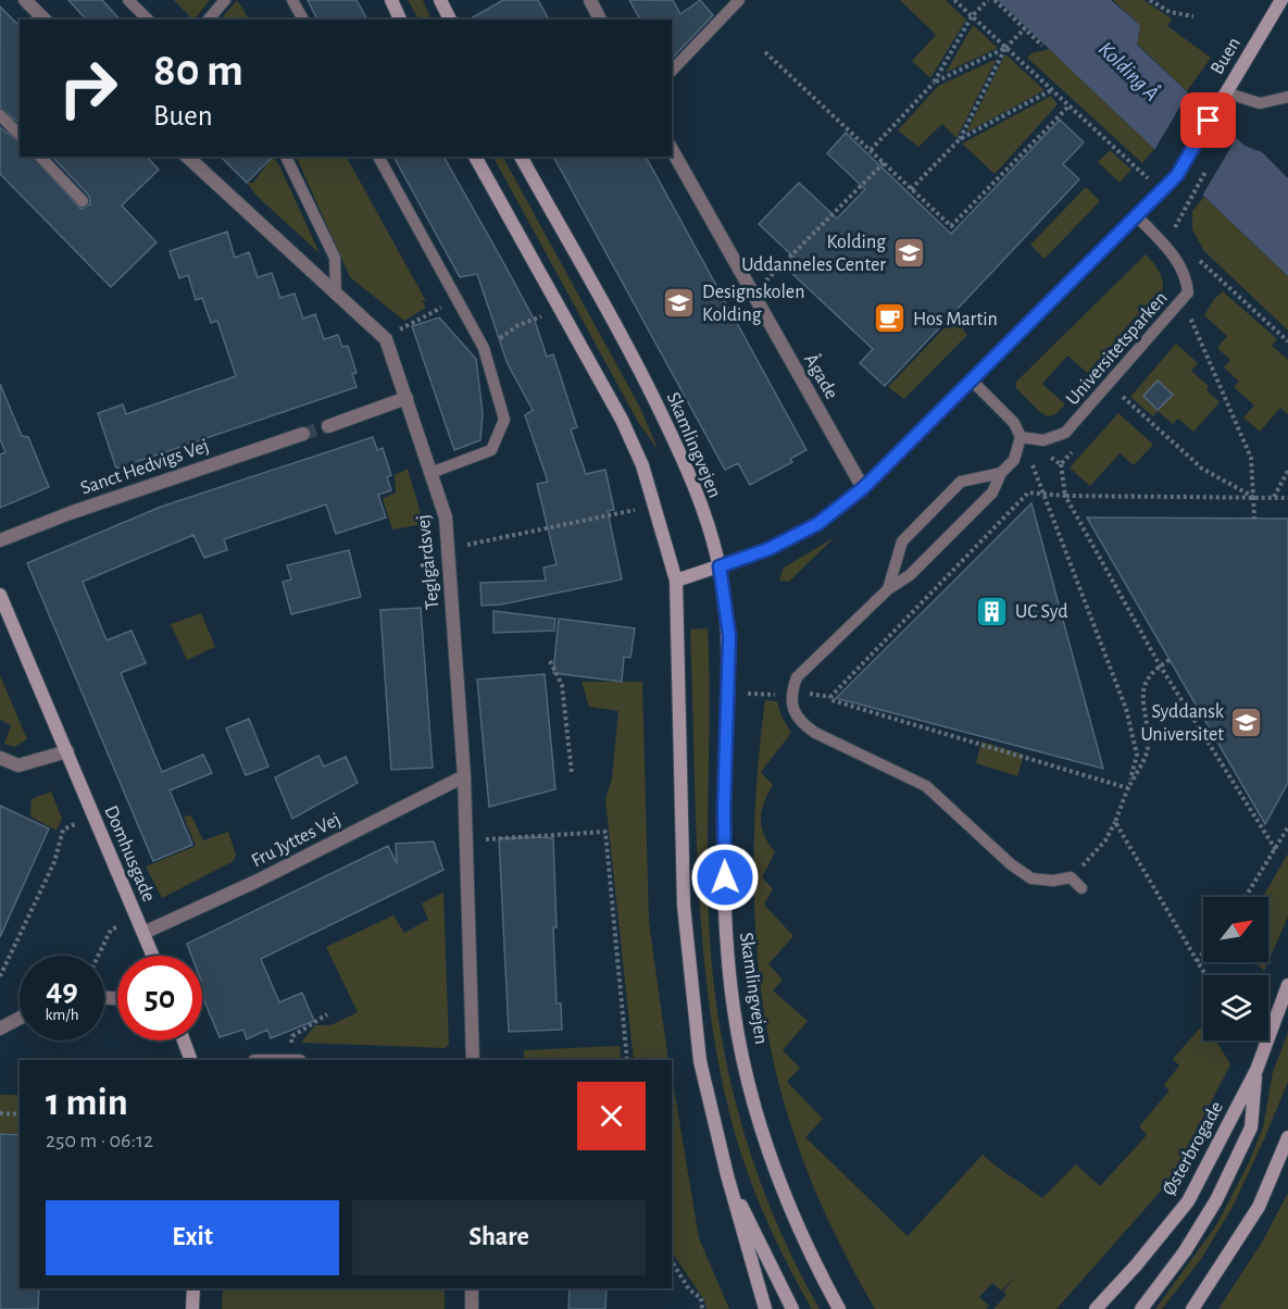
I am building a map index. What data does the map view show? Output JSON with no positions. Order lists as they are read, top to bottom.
{
  "streets": {
    "main road": [
      "Buen",
      "Skamlingvejen",
      "Domhusgade",
      "Østerbrogade"
    ],
    "street": [
      "Ågade",
      "Sanct Hedvigs Vej",
      "Teglgårdsvej",
      "Fru Jyttes Vej"
    ],
    "lane": ["Universitetsparken"]
  },
  "crossings": [
    ["Buen", "Universitetsparken"],
    ["Buen", "Ågade"],
    ["Buen", "Skamlingvejen"],
    ["Teglgårdsvej", "Fru Jyttes Vej"],
    ["Fru Jyttes Vej", "Domhusgade"]
  ],
  "water": ["Kolding Å"],
  "places": {
    "school or university": ["Kolding Uddanneles Center", "Designskolen Kolding", "Syddansk Universitet"],
    "cafe": ["Hos Martin"],
    "building": ["UC Syd"]
  },
  "north": "top right",
  "page": {
    "turn": ["80 m", "Buen"],
    "speed": "49 km/h",
    "limit": "50",
    "heading": ["1 min", "250 m · 06:12"],
    "buttons": ["Exit", "Share"]
  }
}
